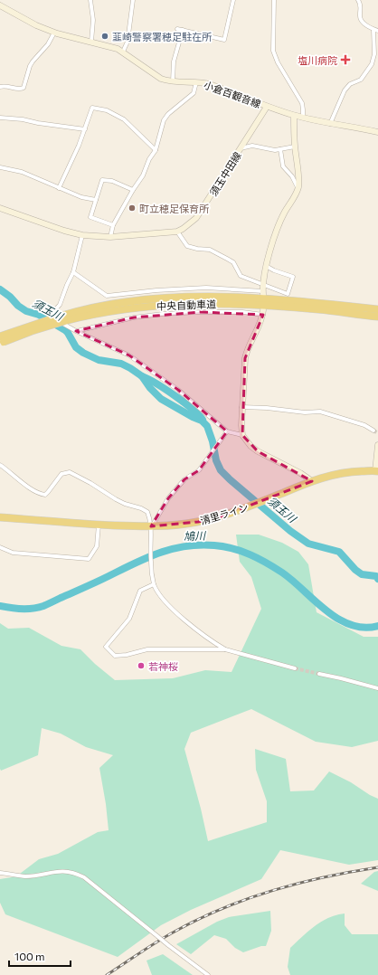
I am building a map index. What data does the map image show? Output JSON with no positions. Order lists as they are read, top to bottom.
{
  "streets": {
    "highway": ["中央自動車道", "清里ライン"],
    "main road": ["小倉百観音線", "須玉中田線"]
  },
  "crossings": [
    ["小倉百観音線", "須玉中田線"]
  ],
  "water": ["須玉川", "鳩川"],
  "places": {
    "other": ["韮崎警察署穂足駐在所", "町立穂足保育所", "若神桜"],
    "health": ["塩川病院"]
  },
  "scale_bar": "100 m"
}
